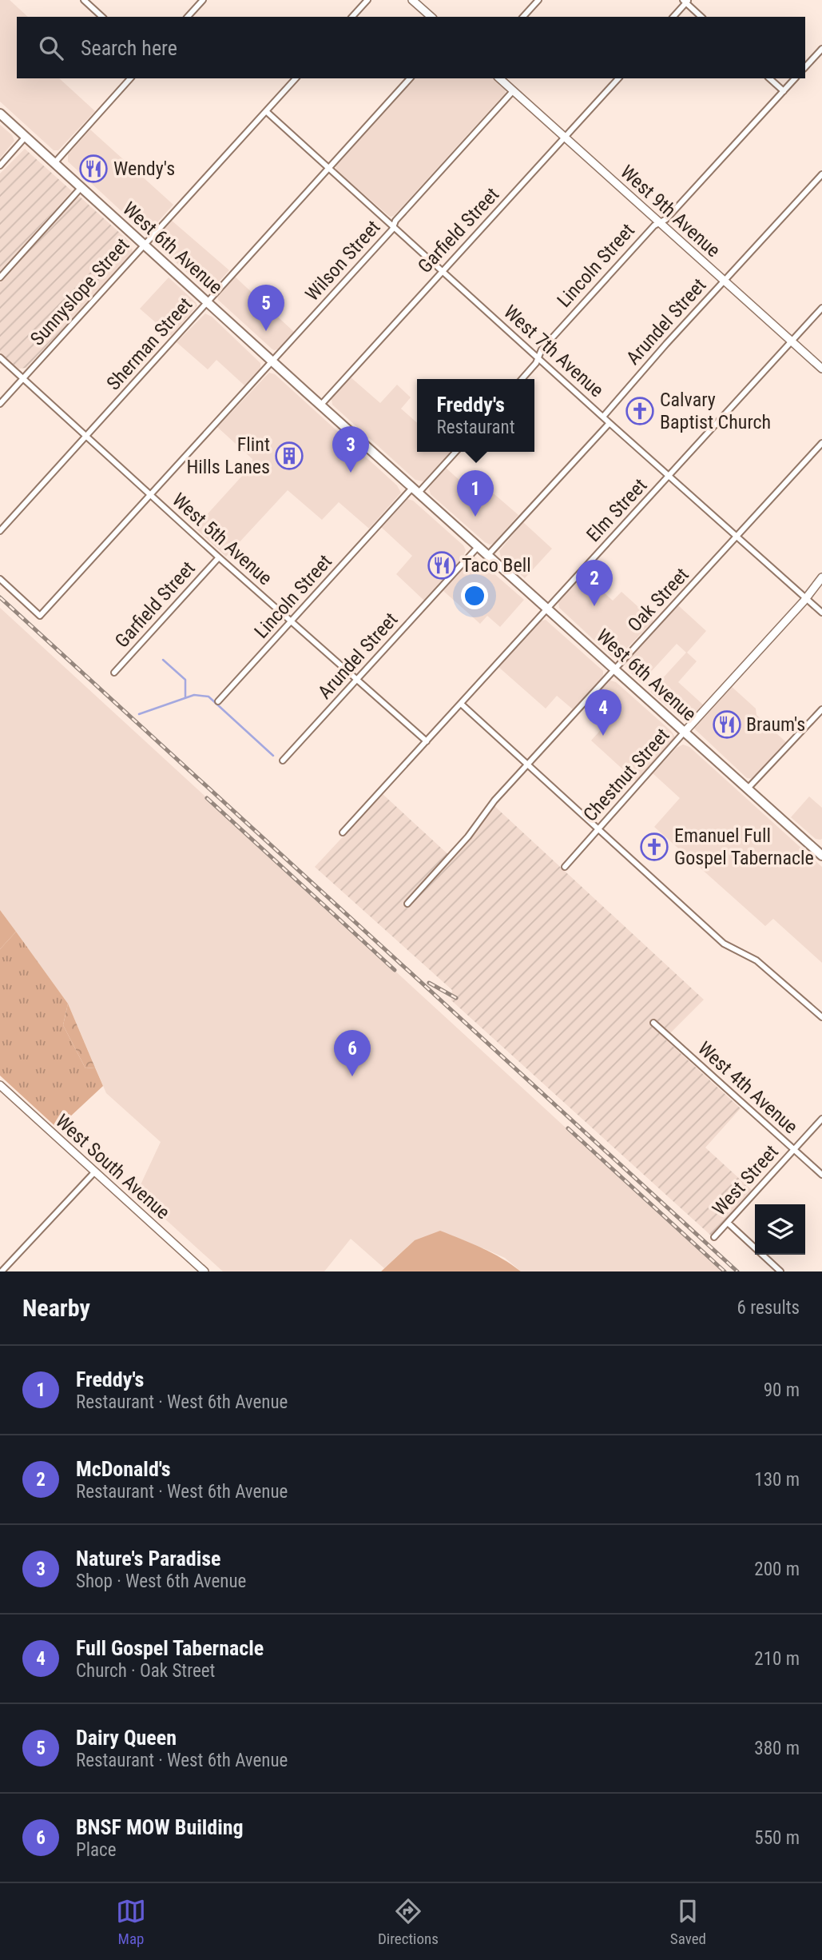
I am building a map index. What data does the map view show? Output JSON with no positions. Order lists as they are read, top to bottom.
{
  "streets": {
    "main road": ["West 6th Avenue"],
    "street": [
      "West 9th Avenue",
      "Garfield Street",
      "Wilson Street",
      "Lincoln Street",
      "Sunnyslope Street",
      "Arundel Street",
      "Sherman Street",
      "West 7th Avenue",
      "Elm Street",
      "West 5th Avenue",
      "Oak Street",
      "Chestnut Street",
      "West 4th Avenue",
      "West South Avenue",
      "West Street"
    ]
  },
  "crossings": [
    ["West 9th Avenue", "Garfield Street"],
    ["West 9th Avenue", "Wilson Street"],
    ["West 9th Avenue", "Lincoln Street"],
    ["West 9th Avenue", "Arundel Street"],
    ["West 9th Avenue", "Elm Street"],
    ["Garfield Street", "West 6th Avenue"],
    ["Garfield Street", "West 7th Avenue"],
    ["Garfield Street", "West 5th Avenue"],
    ["West 6th Avenue", "Wilson Street"],
    ["West 6th Avenue", "Lincoln Street"],
    ["West 6th Avenue", "Sunnyslope Street"],
    ["West 6th Avenue", "Arundel Street"],
    ["West 6th Avenue", "Sherman Street"],
    ["West 6th Avenue", "Elm Street"],
    ["West 6th Avenue", "Oak Street"],
    ["West 6th Avenue", "Chestnut Street"],
    ["Wilson Street", "West 7th Avenue"],
    ["Wilson Street", "West 5th Avenue"],
    ["Lincoln Street", "West 7th Avenue"],
    ["Lincoln Street", "West 5th Avenue"],
    ["Sunnyslope Street", "West 7th Avenue"],
    ["Sunnyslope Street", "West 5th Avenue"],
    ["Arundel Street", "West 7th Avenue"],
    ["Arundel Street", "West 5th Avenue"],
    ["Sherman Street", "West 7th Avenue"],
    ["Sherman Street", "West 5th Avenue"],
    ["West 7th Avenue", "Elm Street"],
    ["West 7th Avenue", "Oak Street"],
    ["West 7th Avenue", "Chestnut Street"],
    ["Elm Street", "West 5th Avenue"],
    ["West 4th Avenue", "West Street"]
  ],
  "places": {
    "restaurant": ["Wendy's", "Taco Bell", "Braum's"],
    "church": ["Calvary Baptist Church", "Emanuel Full Gospel Tabernacle"],
    "building": ["Flint Hills Lanes"]
  },
  "page": {
    "search": "Search here",
    "pins": [
      "5",
      "3",
      "1",
      "2",
      "4",
      "6"
    ],
    "popup": ["Freddy's", "Restaurant"],
    "heading": ["Nearby", "6 results"],
    "list": [
      {
        "mark": "1",
        "name": "Freddy's",
        "note": "Restaurant · West 6th Avenue",
        "value": "90 m"
      },
      {
        "mark": "2",
        "name": "McDonald's",
        "note": "Restaurant · West 6th Avenue",
        "value": "130 m"
      },
      {
        "mark": "3",
        "name": "Nature's Paradise",
        "note": "Shop · West 6th Avenue",
        "value": "200 m"
      },
      {
        "mark": "4",
        "name": "Full Gospel Tabernacle",
        "note": "Church · Oak Street",
        "value": "210 m"
      },
      {
        "mark": "5",
        "name": "Dairy Queen",
        "note": "Restaurant · West 6th Avenue",
        "value": "380 m"
      },
      {
        "mark": "6",
        "name": "BNSF MOW Building",
        "note": "Place",
        "value": "550 m"
      }
    ],
    "nav": ["Map", "Directions", "Saved"]
  }
}
